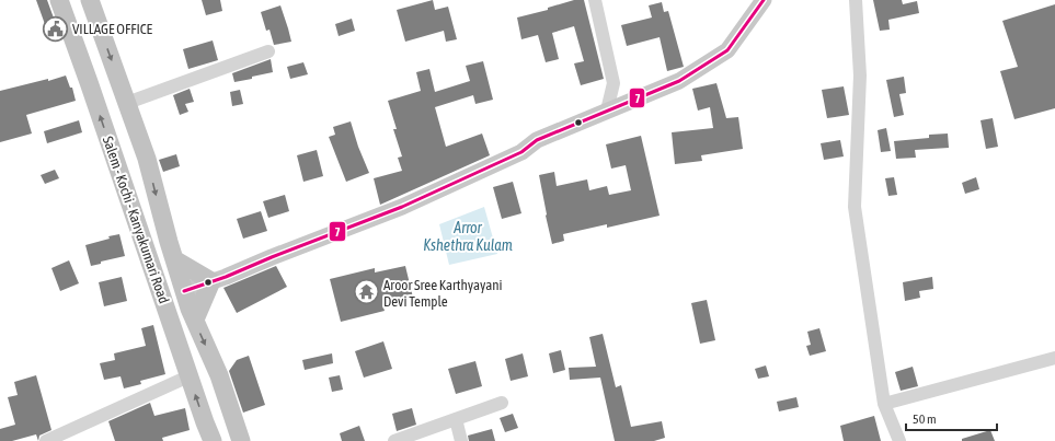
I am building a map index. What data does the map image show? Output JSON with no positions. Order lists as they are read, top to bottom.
{
  "streets": {
    "highway": ["Salem - Kochi - Kanyakumari Road"]
  },
  "water": ["Arror Kshethra Kulam"],
  "places": {
    "public building": ["VILLAGE OFFICE"],
    "temple": ["Aroor Sree Karthyayani Devi Temple"]
  },
  "lines": ["transit line 7"],
  "scale_bar": "50 m"
}
